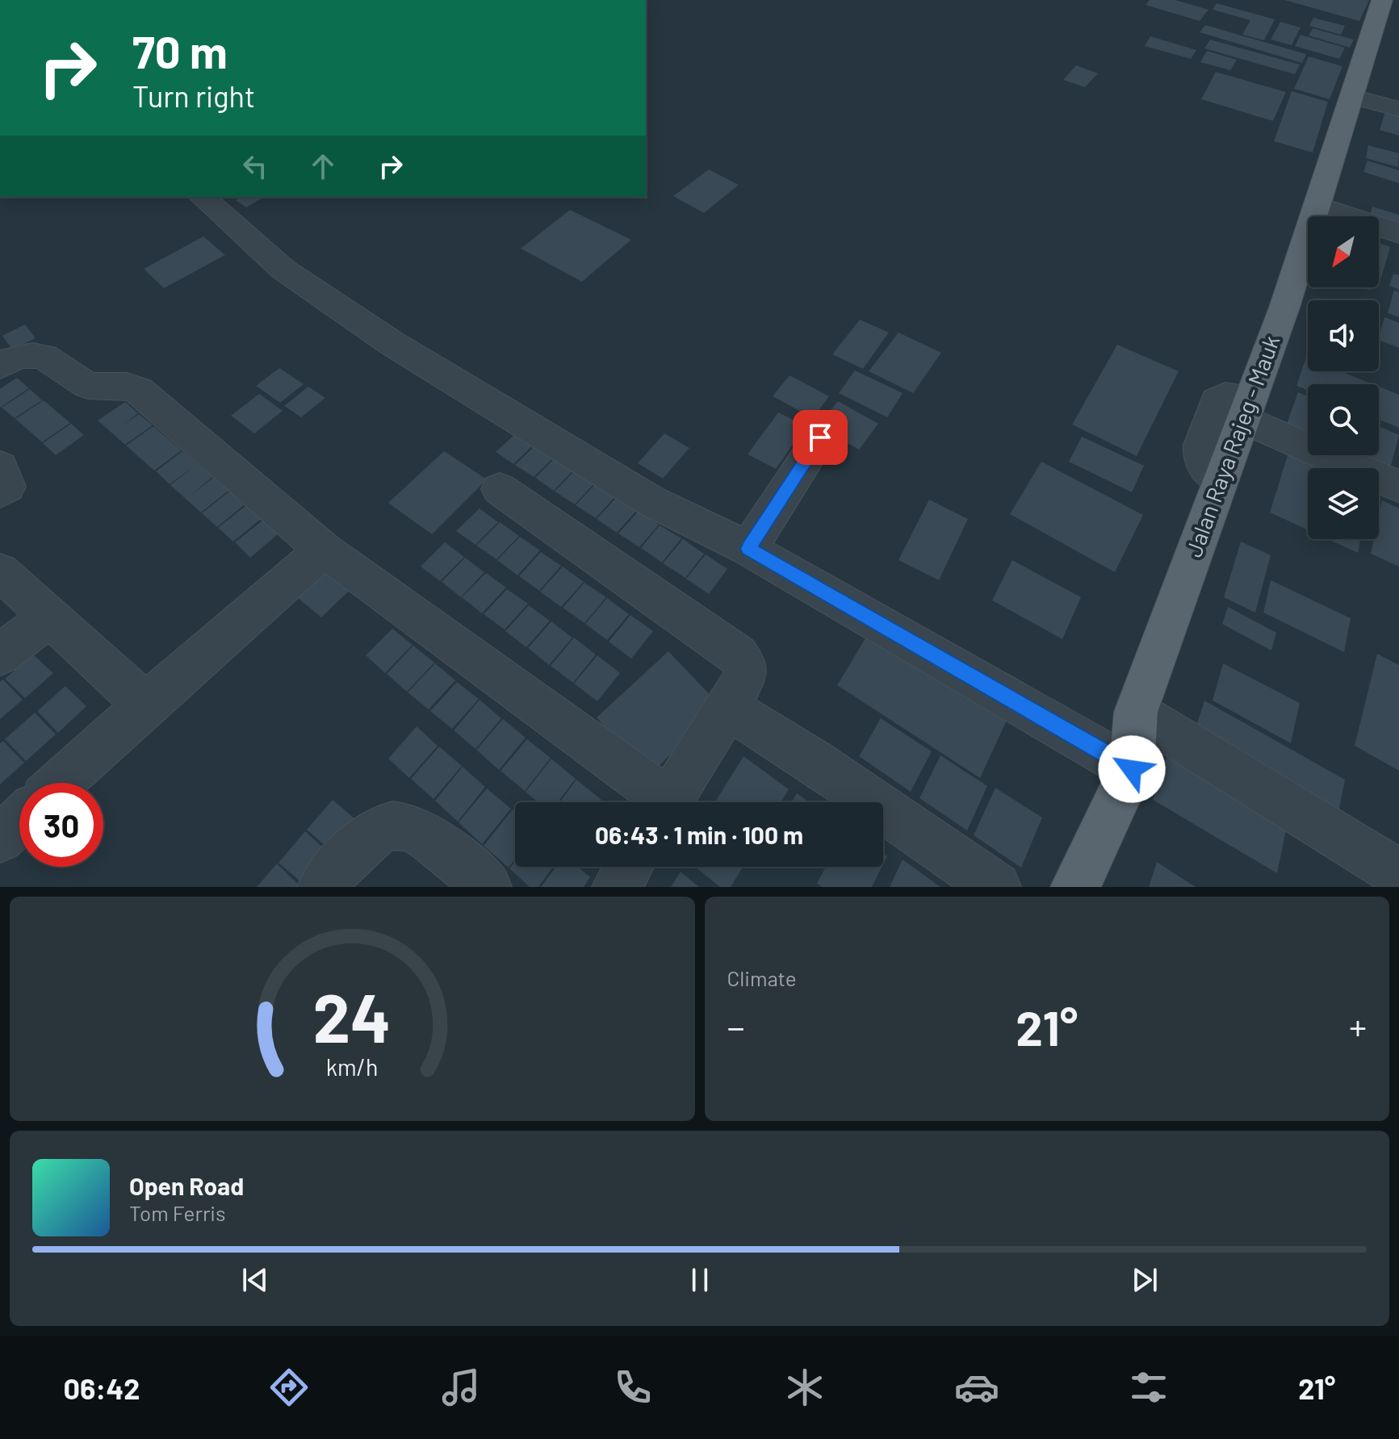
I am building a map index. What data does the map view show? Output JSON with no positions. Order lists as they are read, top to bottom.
{
  "streets": {
    "main road": ["Jalan Raya Rajeg - Mauk"]
  },
  "north": "bottom left",
  "page": {
    "turn": ["70 m", "Turn right"],
    "limit": "30",
    "trip": "06:43 · 1 min · 100 m",
    "tile": "Climate",
    "heat": ["−", "21°", "+"],
    "song": ["Open Road", "Tom Ferris"],
    "tabs": ["06:42", "21°"],
    "gauge": ["24", "km/h"]
  }
}
